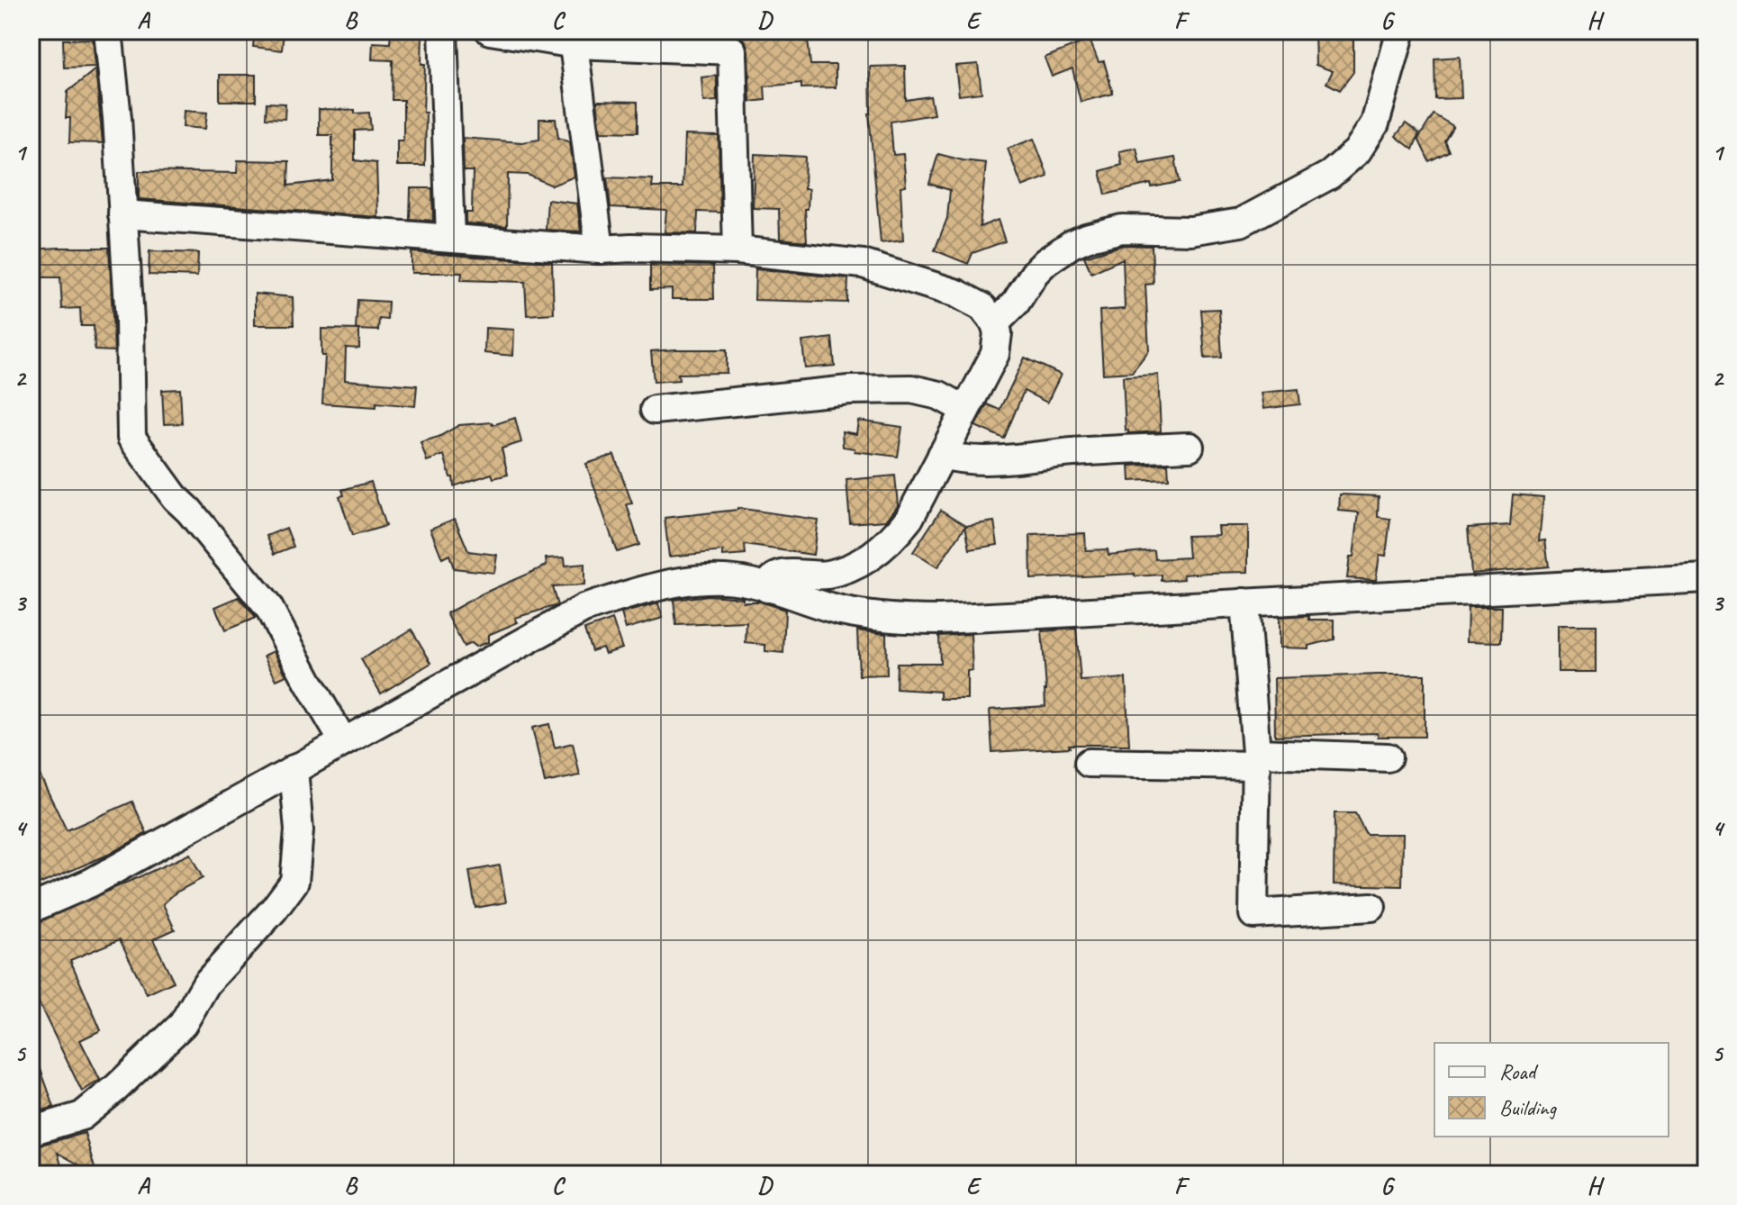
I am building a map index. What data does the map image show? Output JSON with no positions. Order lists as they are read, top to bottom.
{
  "legend": ["Road", "Building"],
  "grid": {
    "columns": [
      "A",
      "B",
      "C",
      "D",
      "E",
      "F",
      "G",
      "H"
    ],
    "rows": [
      "1",
      "2",
      "3",
      "4",
      "5"
    ]
  }
}
